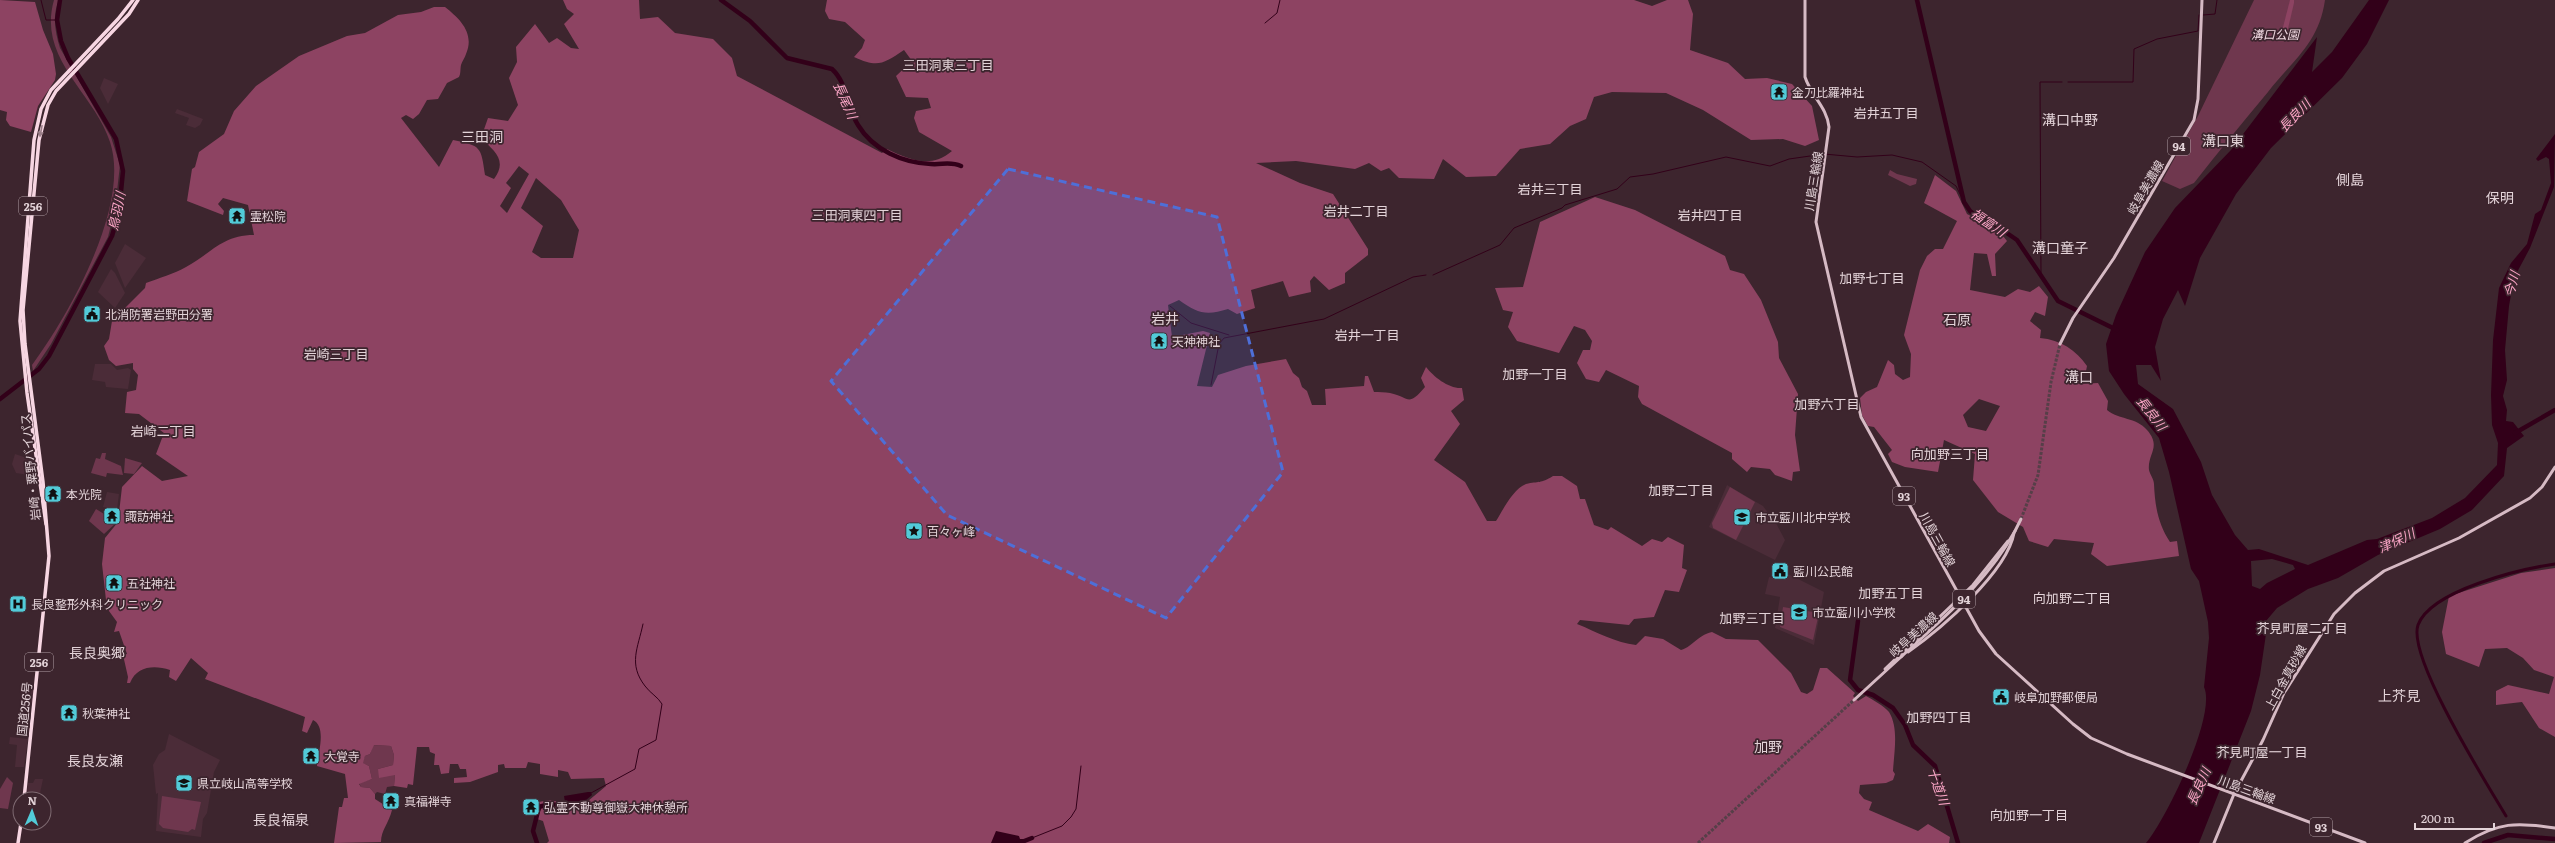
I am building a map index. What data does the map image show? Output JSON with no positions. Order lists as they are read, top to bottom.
{
  "streets": {
    "highway": ["256", "岩崎・粟野バイパス", "国道256号"],
    "main road": [
      "94",
      "川島三輪線",
      "岐阜美濃線",
      "93",
      "上白金真砂線"
    ]
  },
  "crossings": [
    ["94", "川島三輪線"],
    ["94", "岐阜美濃線"],
    ["川島三輪線", "上白金真砂線"],
    ["岩崎・粟野バイパス", "国道256号"]
  ],
  "districts": [
    "三田洞東三丁目",
    "岩井五丁目",
    "溝口中野",
    "三田洞",
    "溝口東",
    "側島",
    "岩井三丁目",
    "保明",
    "岩井二丁目",
    "三田洞東四丁目",
    "岩井四丁目",
    "溝口童子",
    "加野七丁目",
    "岩井",
    "石原",
    "岩井一丁目",
    "岩崎三丁目",
    "加野一丁目",
    "溝口",
    "加野六丁目",
    "岩崎二丁目",
    "向加野三丁目",
    "加野二丁目",
    "加野五丁目",
    "向加野二丁目",
    "加野三丁目",
    "芥見町屋二丁目",
    "長良奥郷",
    "上芥見",
    "加野四丁目",
    "加野",
    "芥見町屋一丁目",
    "長良友瀬",
    "向加野一丁目",
    "長良福泉"
  ],
  "water": [
    "長尾川",
    "長良川",
    "鳥羽川",
    "福富川",
    "今川",
    "津保川",
    "十道川"
  ],
  "parks": ["溝口公園"],
  "places": {
    "temple": [
      "金刀比羅神社",
      "霊松院",
      "天神神社",
      "本光院",
      "諏訪神社",
      "五社神社",
      "秋葉神社",
      "大覚寺",
      "真福禅寺",
      "弘霊不動尊御嶽大神休憩所"
    ],
    "public building": ["北消防署岩野田分署", "藍川公民館", "岐阜加野郵便局"],
    "school or university": ["市立藍川北中学校", "市立藍川小学校", "県立岐山高等学校"],
    "place": ["百々ヶ峰"],
    "hospital": ["長良整形外科クリニック"]
  },
  "scale_bar": "200 m",
  "north": "top"
}
